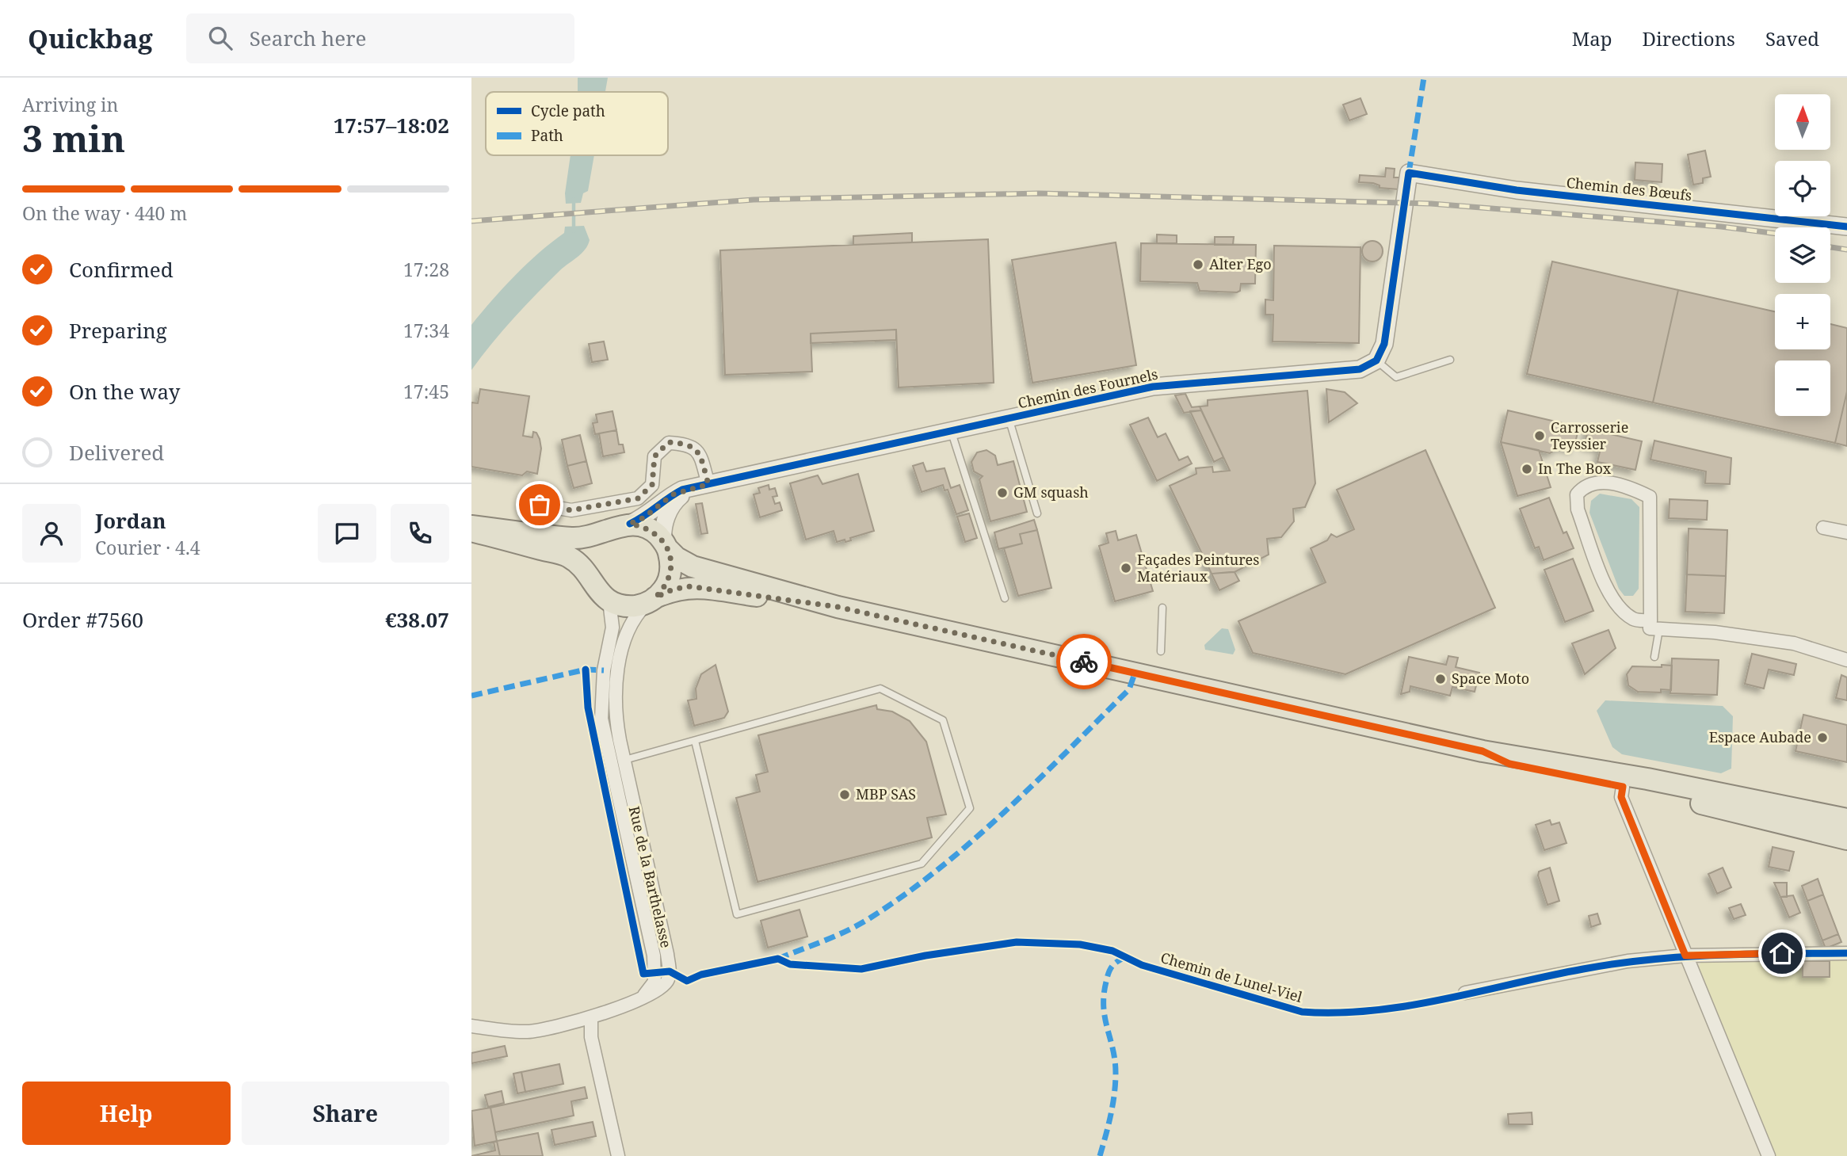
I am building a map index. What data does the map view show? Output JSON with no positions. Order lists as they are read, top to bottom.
{
  "streets": {
    "street": ["Chemin des Bœufs", "Chemin des Fournels", "Rue de la Barthelasse"],
    "cycle path": ["Chemin de Lunel-Viel"]
  },
  "crossings": [
    ["Chemin des Bœufs", "Chemin des Fournels"],
    ["Chemin des Fournels", "Rue de la Barthelasse"]
  ],
  "places": [
    "Alter Ego",
    "Carrosserie Teyssier",
    "In The Box",
    "GM squash",
    "Façades Peintures Matériaux",
    "Space Moto",
    "Espace Aubade",
    "MBP SAS"
  ],
  "legend": ["Cycle path", "Path"],
  "north": "top",
  "page": {
    "header": "Quickbag",
    "search": "Search here",
    "nav": ["Map", "Directions", "Saved"],
    "heading": ["3 min", "Arriving in", "17:57–18:02"],
    "panel": [
      "Jordan",
      "Courier · 4.4",
      "Order #7560",
      "€38.07"
    ],
    "map_buttons": ["+", "−"],
    "bar": "On the way · 440 m",
    "list": [
      ["Confirmed", "17:28"],
      ["Preparing", "17:34"],
      ["On the way", "17:45"],
      "Delivered"
    ],
    "buttons": ["Help", "Share"]
  }
}
